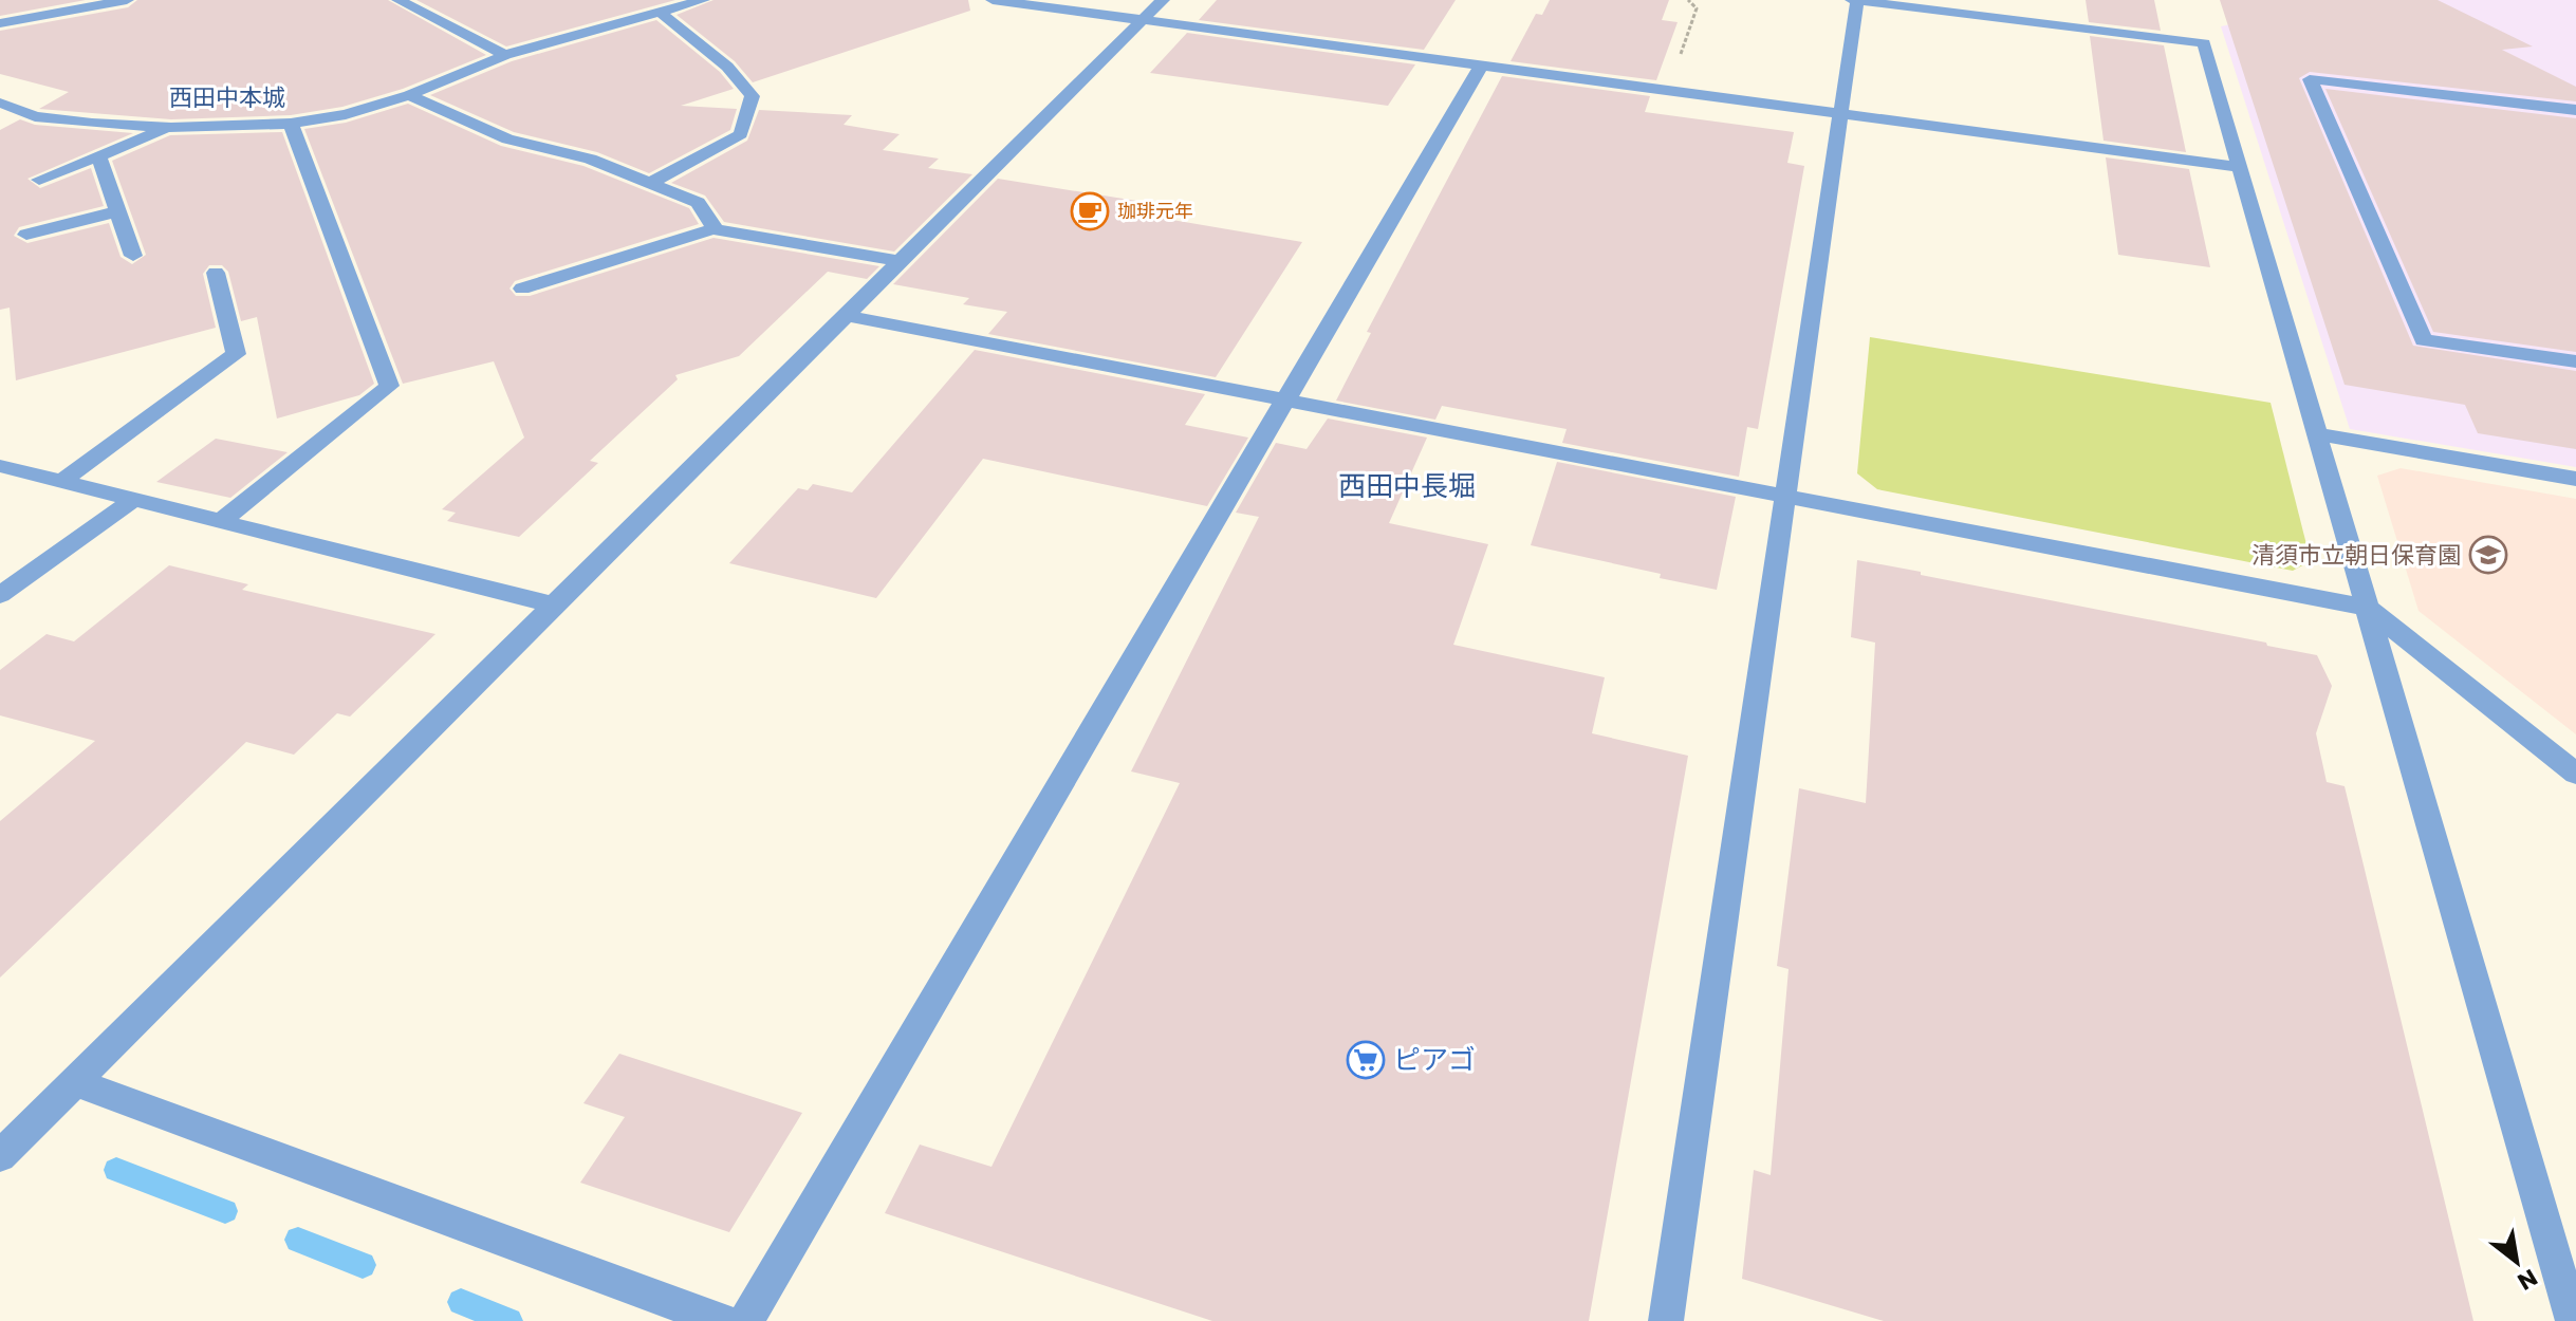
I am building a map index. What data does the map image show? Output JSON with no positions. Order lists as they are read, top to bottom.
{
  "districts": ["西田中本城", "西田中長堀"],
  "places": {
    "cafe": ["珈琲元年"],
    "school or university": ["清須市立朝日保育園"],
    "supermarket": ["ピアゴ"]
  },
  "north": "bottom right"
}
